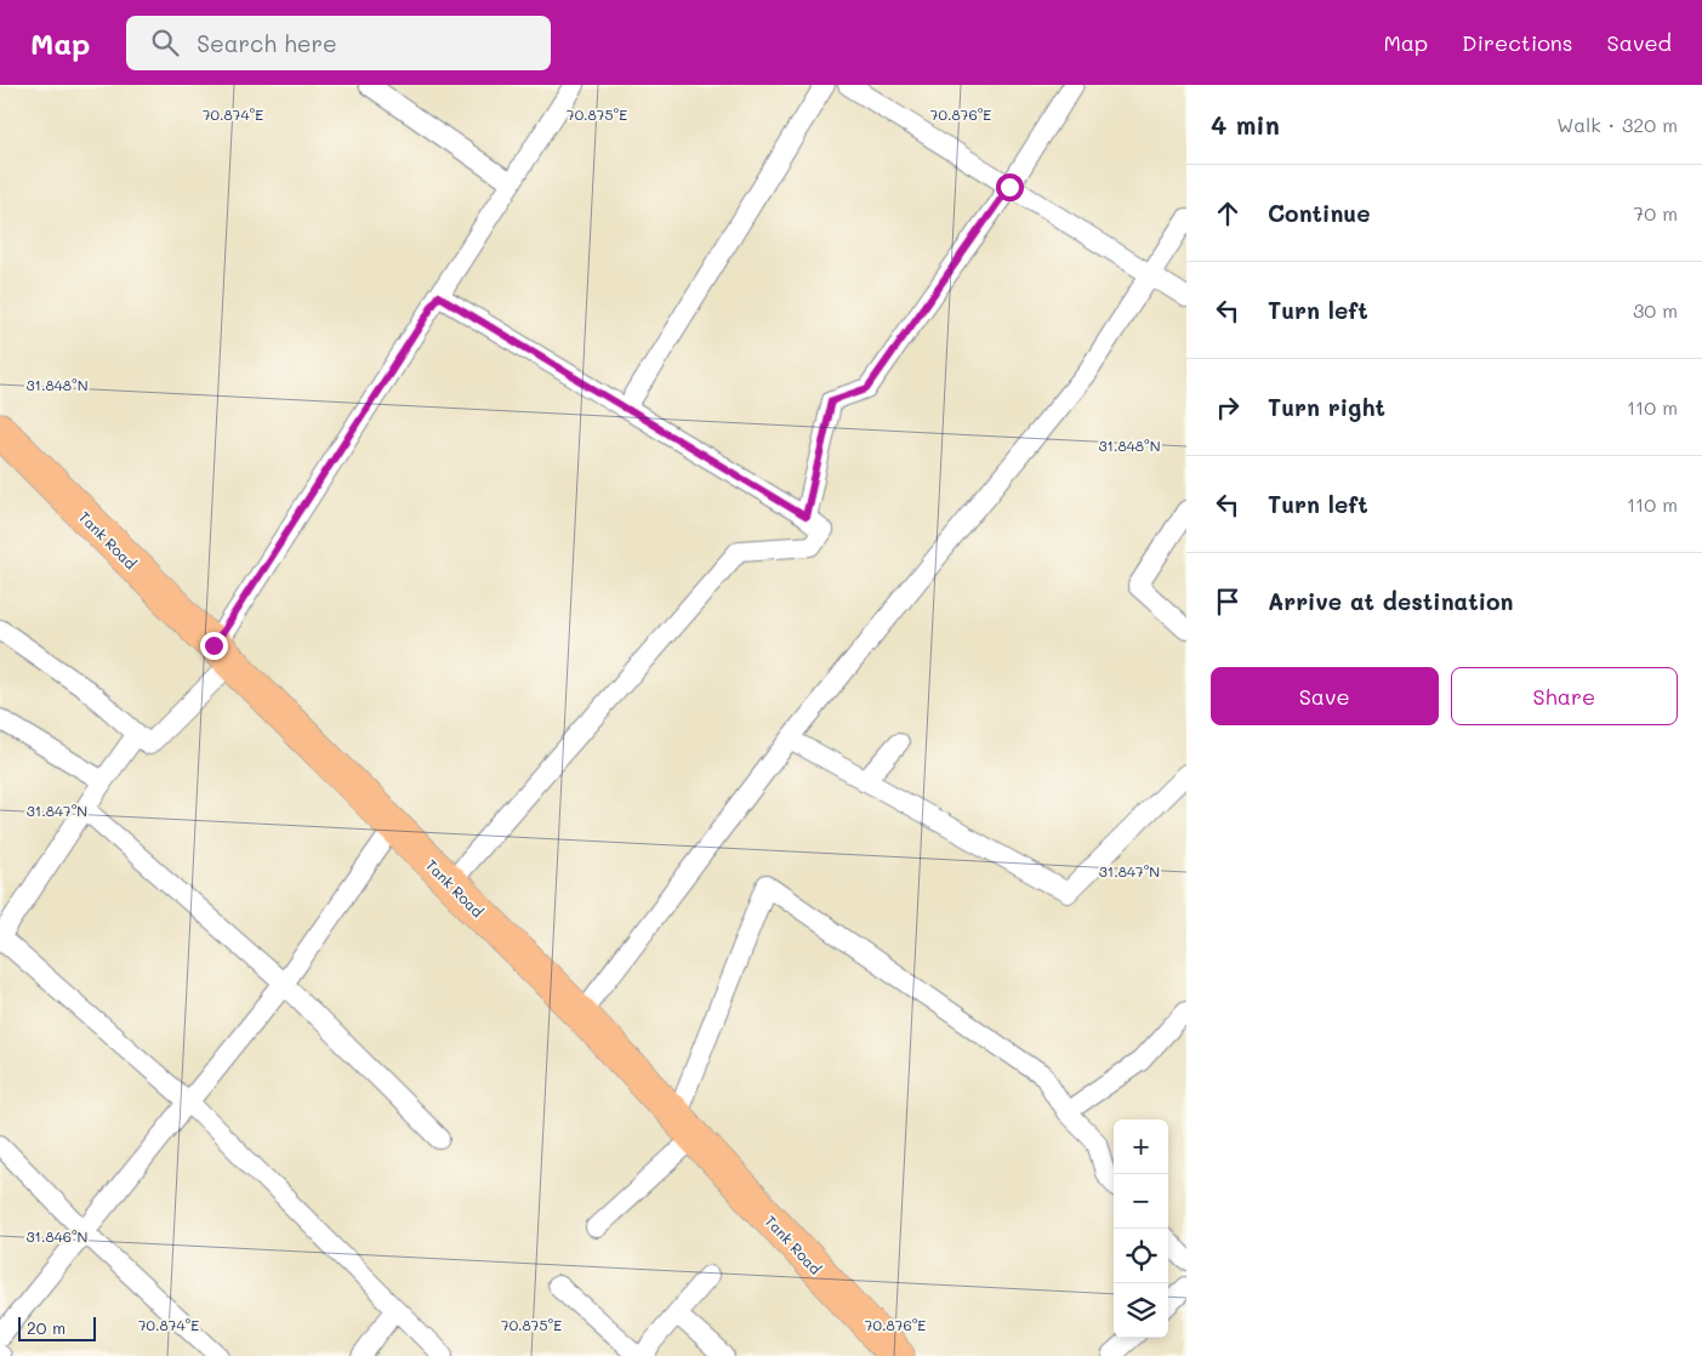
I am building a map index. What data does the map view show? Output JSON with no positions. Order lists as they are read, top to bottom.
{
  "streets": {
    "highway": ["Tank Road"]
  },
  "scale_bar": "20 m",
  "page": {
    "header": "Map",
    "search": "Search here",
    "nav": ["Map", "Directions", "Saved"],
    "heading": ["4 min", "Walk · 320 m"],
    "list": [
      ["Continue", "70 m"],
      ["Turn left", "30 m"],
      ["Turn right", "110 m"],
      ["Turn left", "110 m"],
      "Arrive at destination"
    ],
    "buttons": ["Save", "Share"],
    "map_buttons": ["+", "−"],
    "scale": "20 m"
  },
  "coordinates": [
    "70.874°E",
    "70.875°E",
    "70.876°E",
    "31.848°N",
    "31.847°N",
    "31.846°N"
  ]
}
